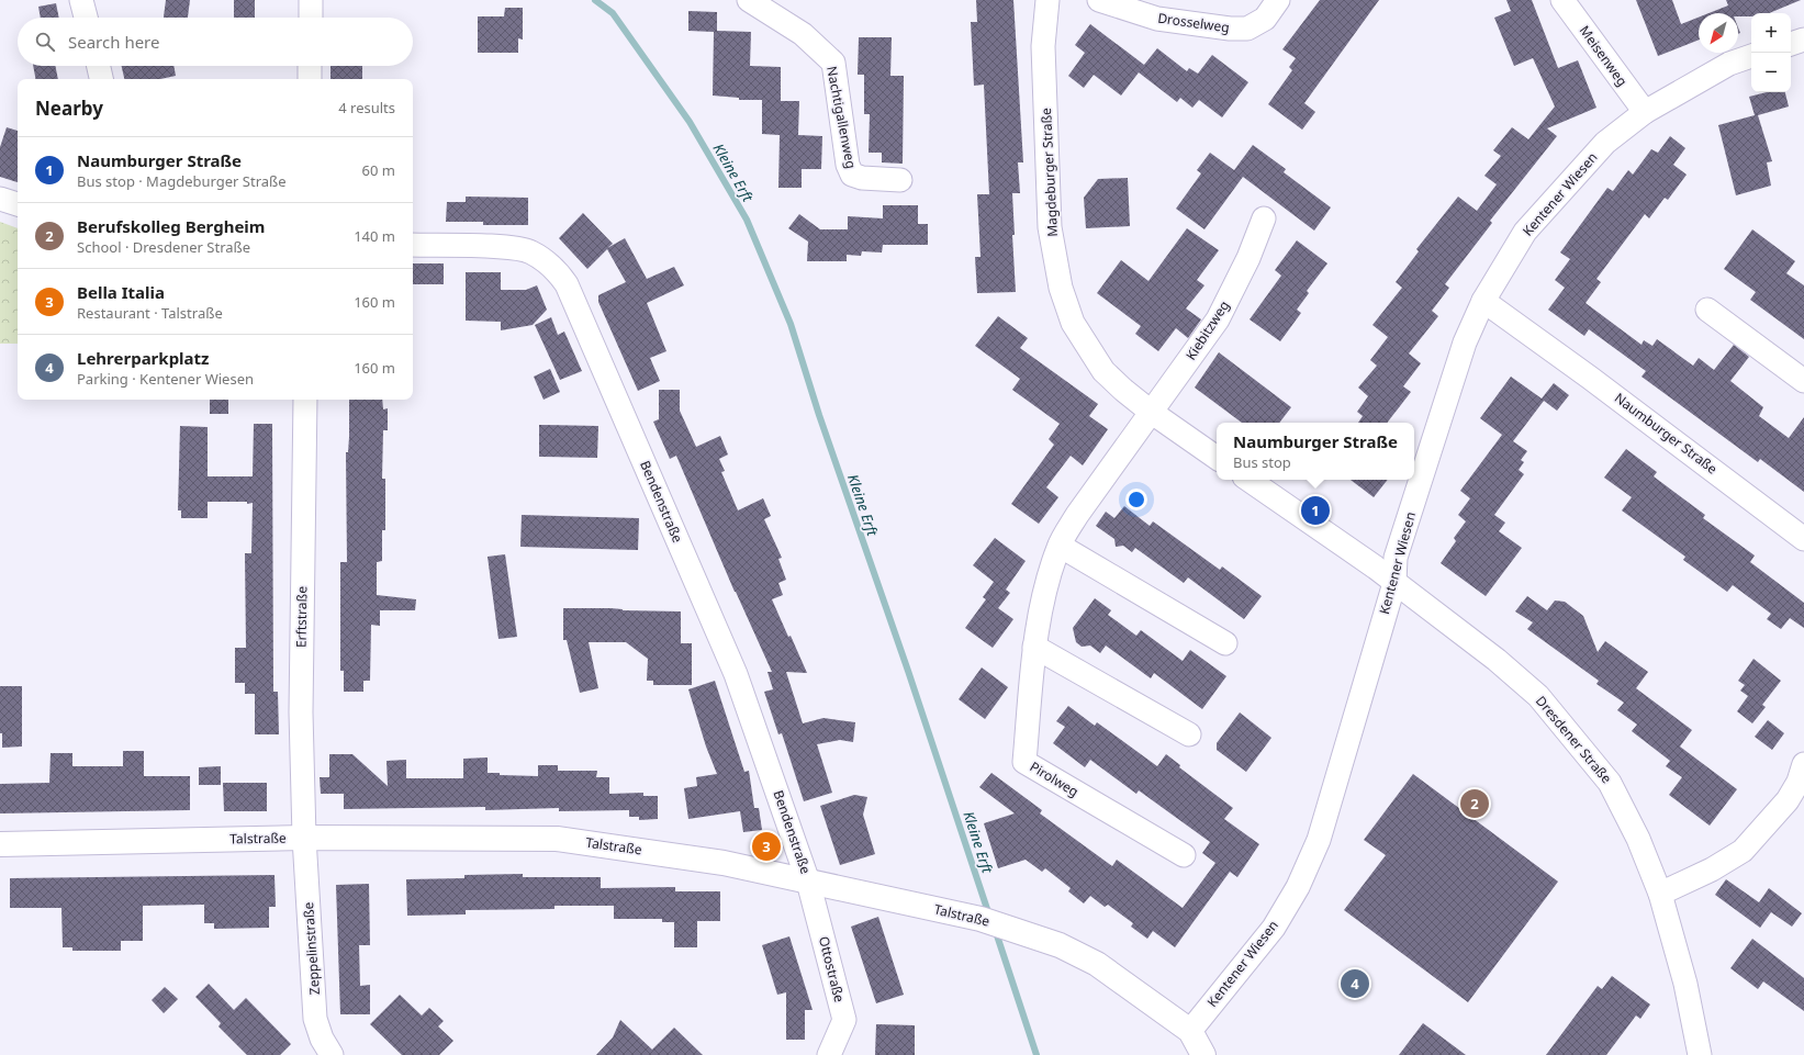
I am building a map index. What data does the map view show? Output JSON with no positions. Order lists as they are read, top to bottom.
{
  "streets": {
    "street": [
      "Drosselweg",
      "Meisenweg",
      "Nachtigallenweg",
      "Magdeburger Straße",
      "Kentener Wiesen",
      "Kiebitzweg",
      "Naumburger Straße",
      "Bendenstraße",
      "Erftstraße",
      "Dresdener Straße",
      "Pirolweg",
      "Talstraße",
      "Zeppelinstraße",
      "Ottostraße"
    ]
  },
  "crossings": [
    ["Meisenweg", "Kentener Wiesen"],
    ["Magdeburger Straße", "Kiebitzweg"],
    ["Magdeburger Straße", "Pirolweg"],
    ["Kentener Wiesen", "Naumburger Straße"],
    ["Kentener Wiesen", "Dresdener Straße"],
    ["Kentener Wiesen", "Talstraße"],
    ["Kiebitzweg", "Pirolweg"],
    ["Bendenstraße", "Talstraße"],
    ["Bendenstraße", "Ottostraße"],
    ["Erftstraße", "Talstraße"],
    ["Erftstraße", "Zeppelinstraße"],
    ["Talstraße", "Zeppelinstraße"],
    ["Talstraße", "Ottostraße"]
  ],
  "water": ["Kleine Erft"],
  "north": "bottom left",
  "page": {
    "map_buttons": ["+", "−"],
    "search": "Search here",
    "heading": ["Nearby", "4 results"],
    "list": [
      {
        "mark": "1",
        "name": "Naumburger Straße",
        "note": "Bus stop · Magdeburger Straße",
        "value": "60 m"
      },
      {
        "mark": "2",
        "name": "Berufskolleg Bergheim",
        "note": "School · Dresdener Straße",
        "value": "140 m"
      },
      {
        "mark": "3",
        "name": "Bella Italia",
        "note": "Restaurant · Talstraße",
        "value": "160 m"
      },
      {
        "mark": "4",
        "name": "Lehrerparkplatz",
        "note": "Parking · Kentener Wiesen",
        "value": "160 m"
      }
    ],
    "popup": ["Naumburger Straße", "Bus stop"],
    "pins": [
      "1",
      "2",
      "3",
      "4"
    ]
  }
}
